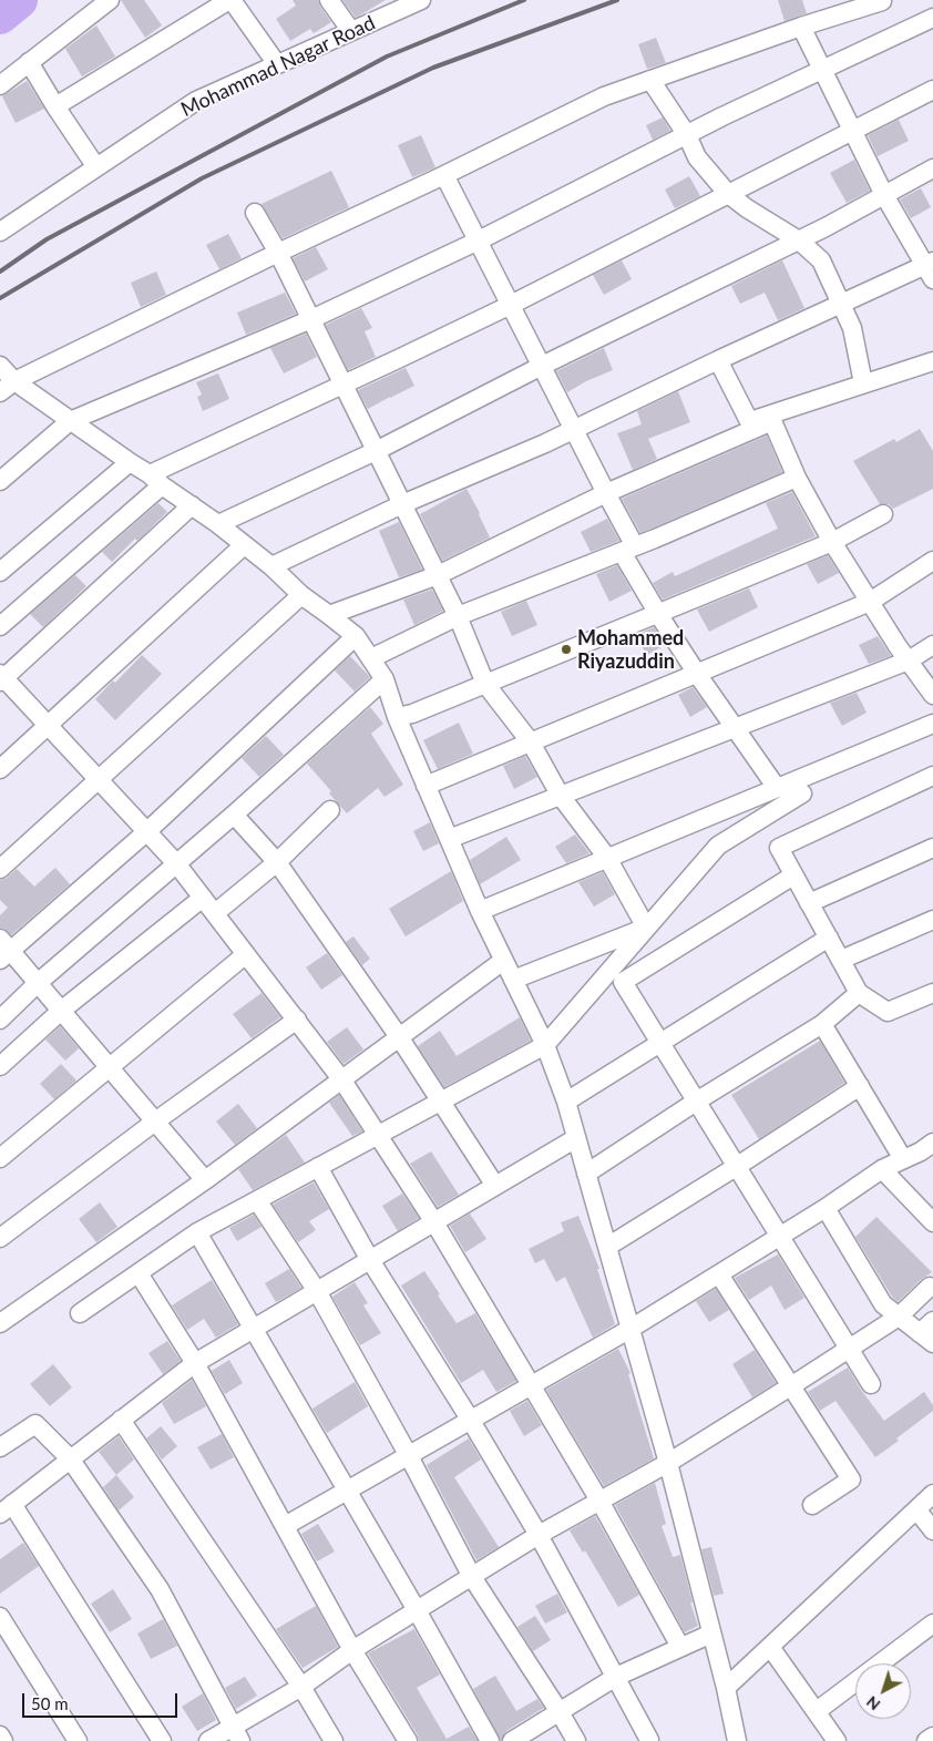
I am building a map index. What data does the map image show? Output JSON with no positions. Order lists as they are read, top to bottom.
{
  "streets": {
    "street": ["Mohammad Nagar Road"]
  },
  "places": ["Mohammed Riyazuddin"],
  "scale_bar": "50 m",
  "north": "bottom left"
}
